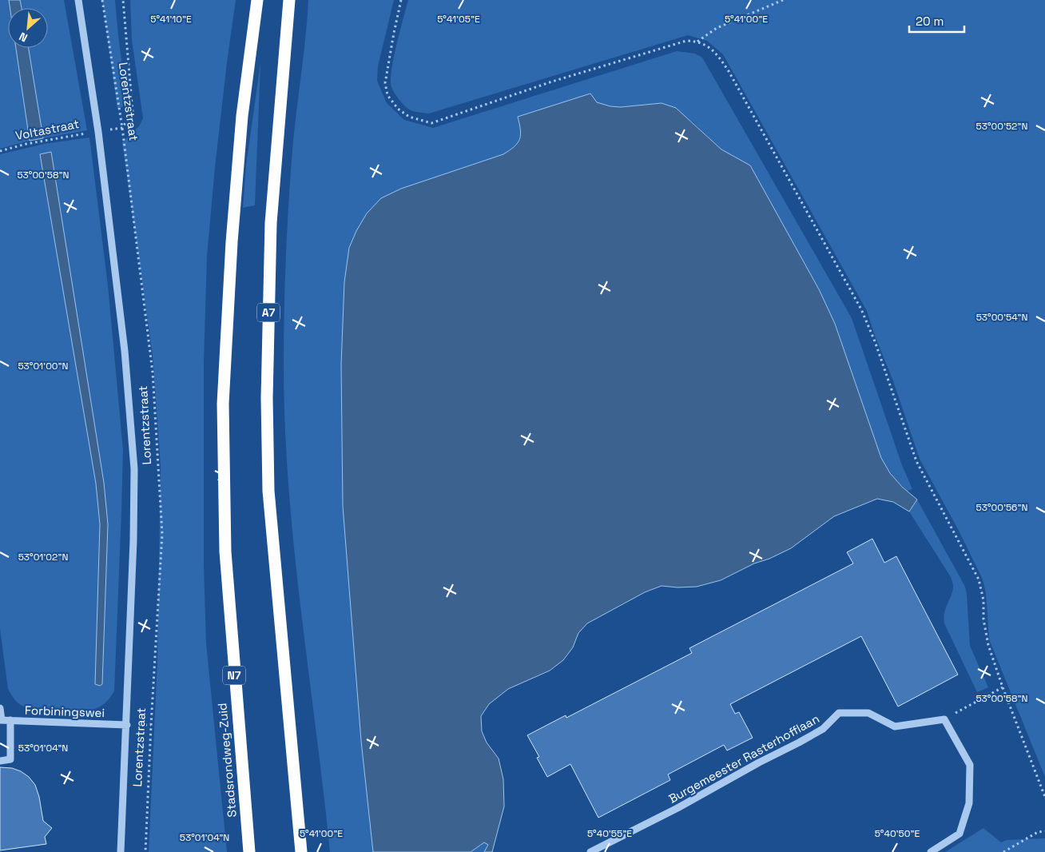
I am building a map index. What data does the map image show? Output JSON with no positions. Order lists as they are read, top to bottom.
{
  "streets": {
    "highway": ["A7", "N7", "Stadsrondweg-Zuid"],
    "street": ["Lorentzstraat", "Forbiningswei", "Burgemeester Rasterhofflaan"],
    "path": ["Voltastraat"]
  },
  "crossings": [
    ["Lorentzstraat", "Voltastraat"],
    ["Lorentzstraat", "Forbiningswei"]
  ],
  "scale_bar": "20 m",
  "north": "bottom left",
  "coordinates": [
    "5°41'10\"E",
    "5°41'05\"E",
    "5°41'00\"E",
    "53°00'52\"N",
    "53°00'58\"N",
    "53°00'54\"N",
    "53°01'00\"N",
    "53°00'56\"N",
    "53°01'02\"N",
    "53°01'04\"N",
    "5°40'55\"E",
    "5°40'50\"E"
  ]
}
